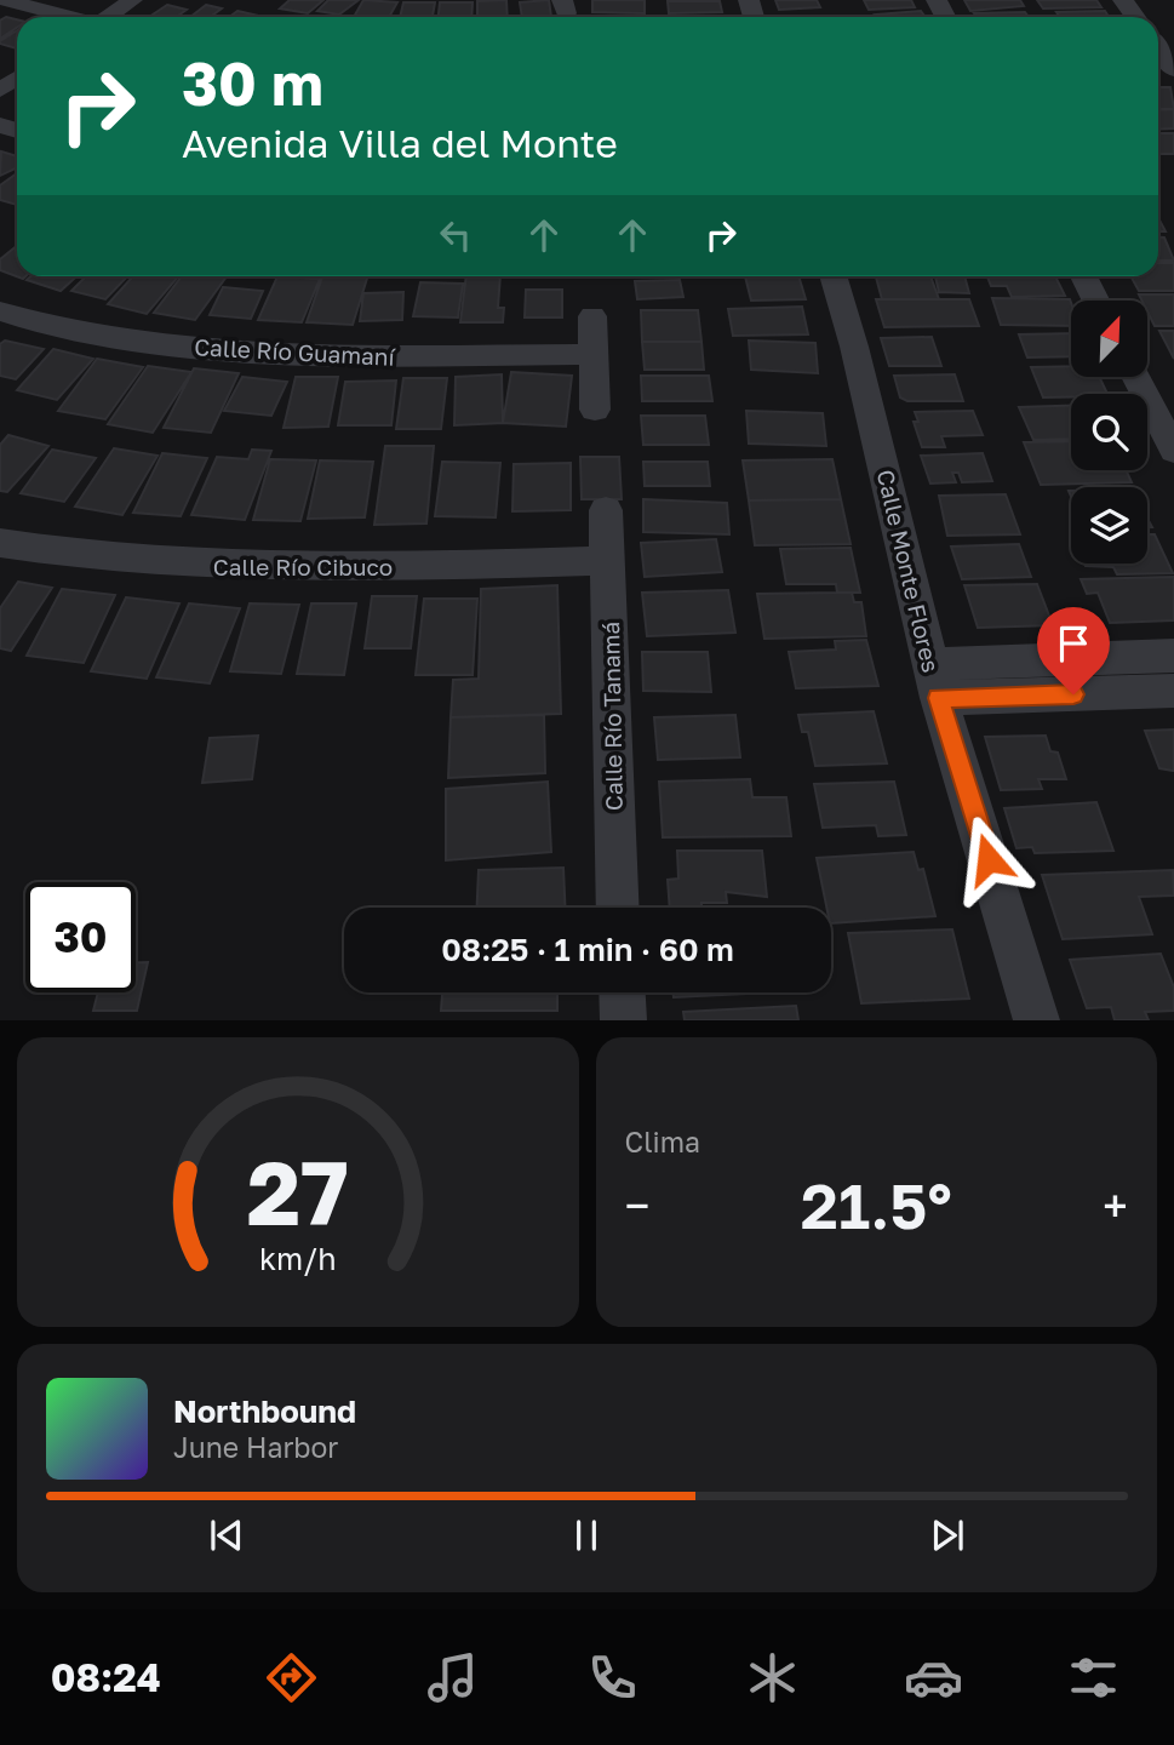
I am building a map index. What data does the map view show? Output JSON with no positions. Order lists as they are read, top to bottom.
{
  "streets": {
    "street": [
      "Calle Río Guamaní",
      "Calle Río Cibuco",
      "Calle Monte Flores",
      "Calle Río Tanamá"
    ]
  },
  "crossings": [
    ["Calle Río Cibuco", "Calle Río Tanamá"]
  ],
  "north": "top right",
  "page": {
    "turn": ["30 m", "Avenida Villa del Monte"],
    "limit": "30",
    "trip": "08:25 · 1 min · 60 m",
    "tile": "Clima",
    "heat": ["−", "21.5°", "+"],
    "song": ["Northbound", "June Harbor"],
    "tabs": "08:24",
    "gauge": ["27", "km/h"]
  }
}
